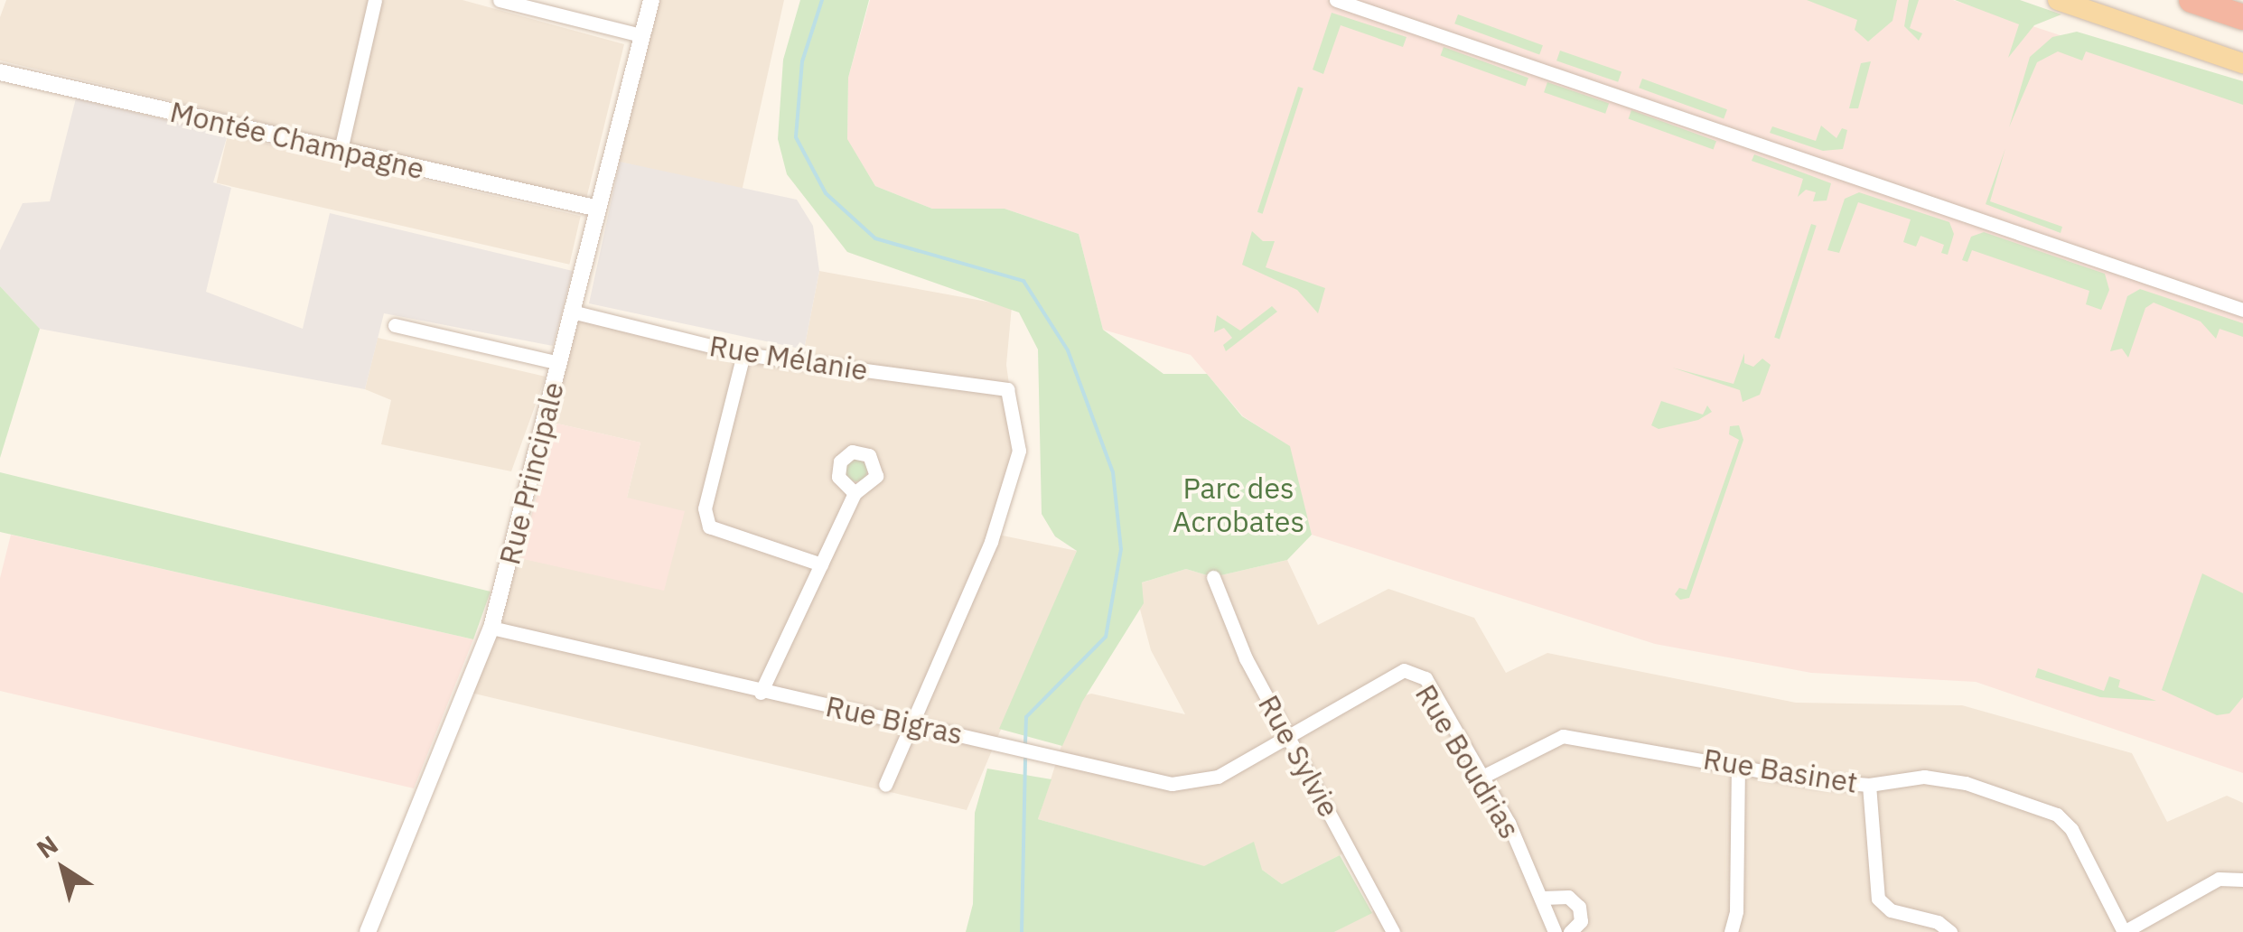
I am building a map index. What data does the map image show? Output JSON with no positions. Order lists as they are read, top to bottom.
{
  "streets": {
    "street": [
      "Montée Champagne",
      "Rue Mélanie",
      "Rue Principale",
      "Rue Bigras",
      "Rue Sylvie",
      "Rue Boudrias",
      "Rue Basinet"
    ]
  },
  "crossings": [
    ["Montée Champagne", "Rue Principale"],
    ["Rue Mélanie", "Rue Principale"],
    ["Rue Mélanie", "Rue Bigras"],
    ["Rue Principale", "Rue Bigras"],
    ["Rue Bigras", "Rue Sylvie"],
    ["Rue Bigras", "Rue Boudrias"],
    ["Rue Sylvie", "Rue Boudrias"],
    ["Rue Boudrias", "Rue Basinet"]
  ],
  "parks": ["Parc des Acrobates"],
  "north": "top left"
}
